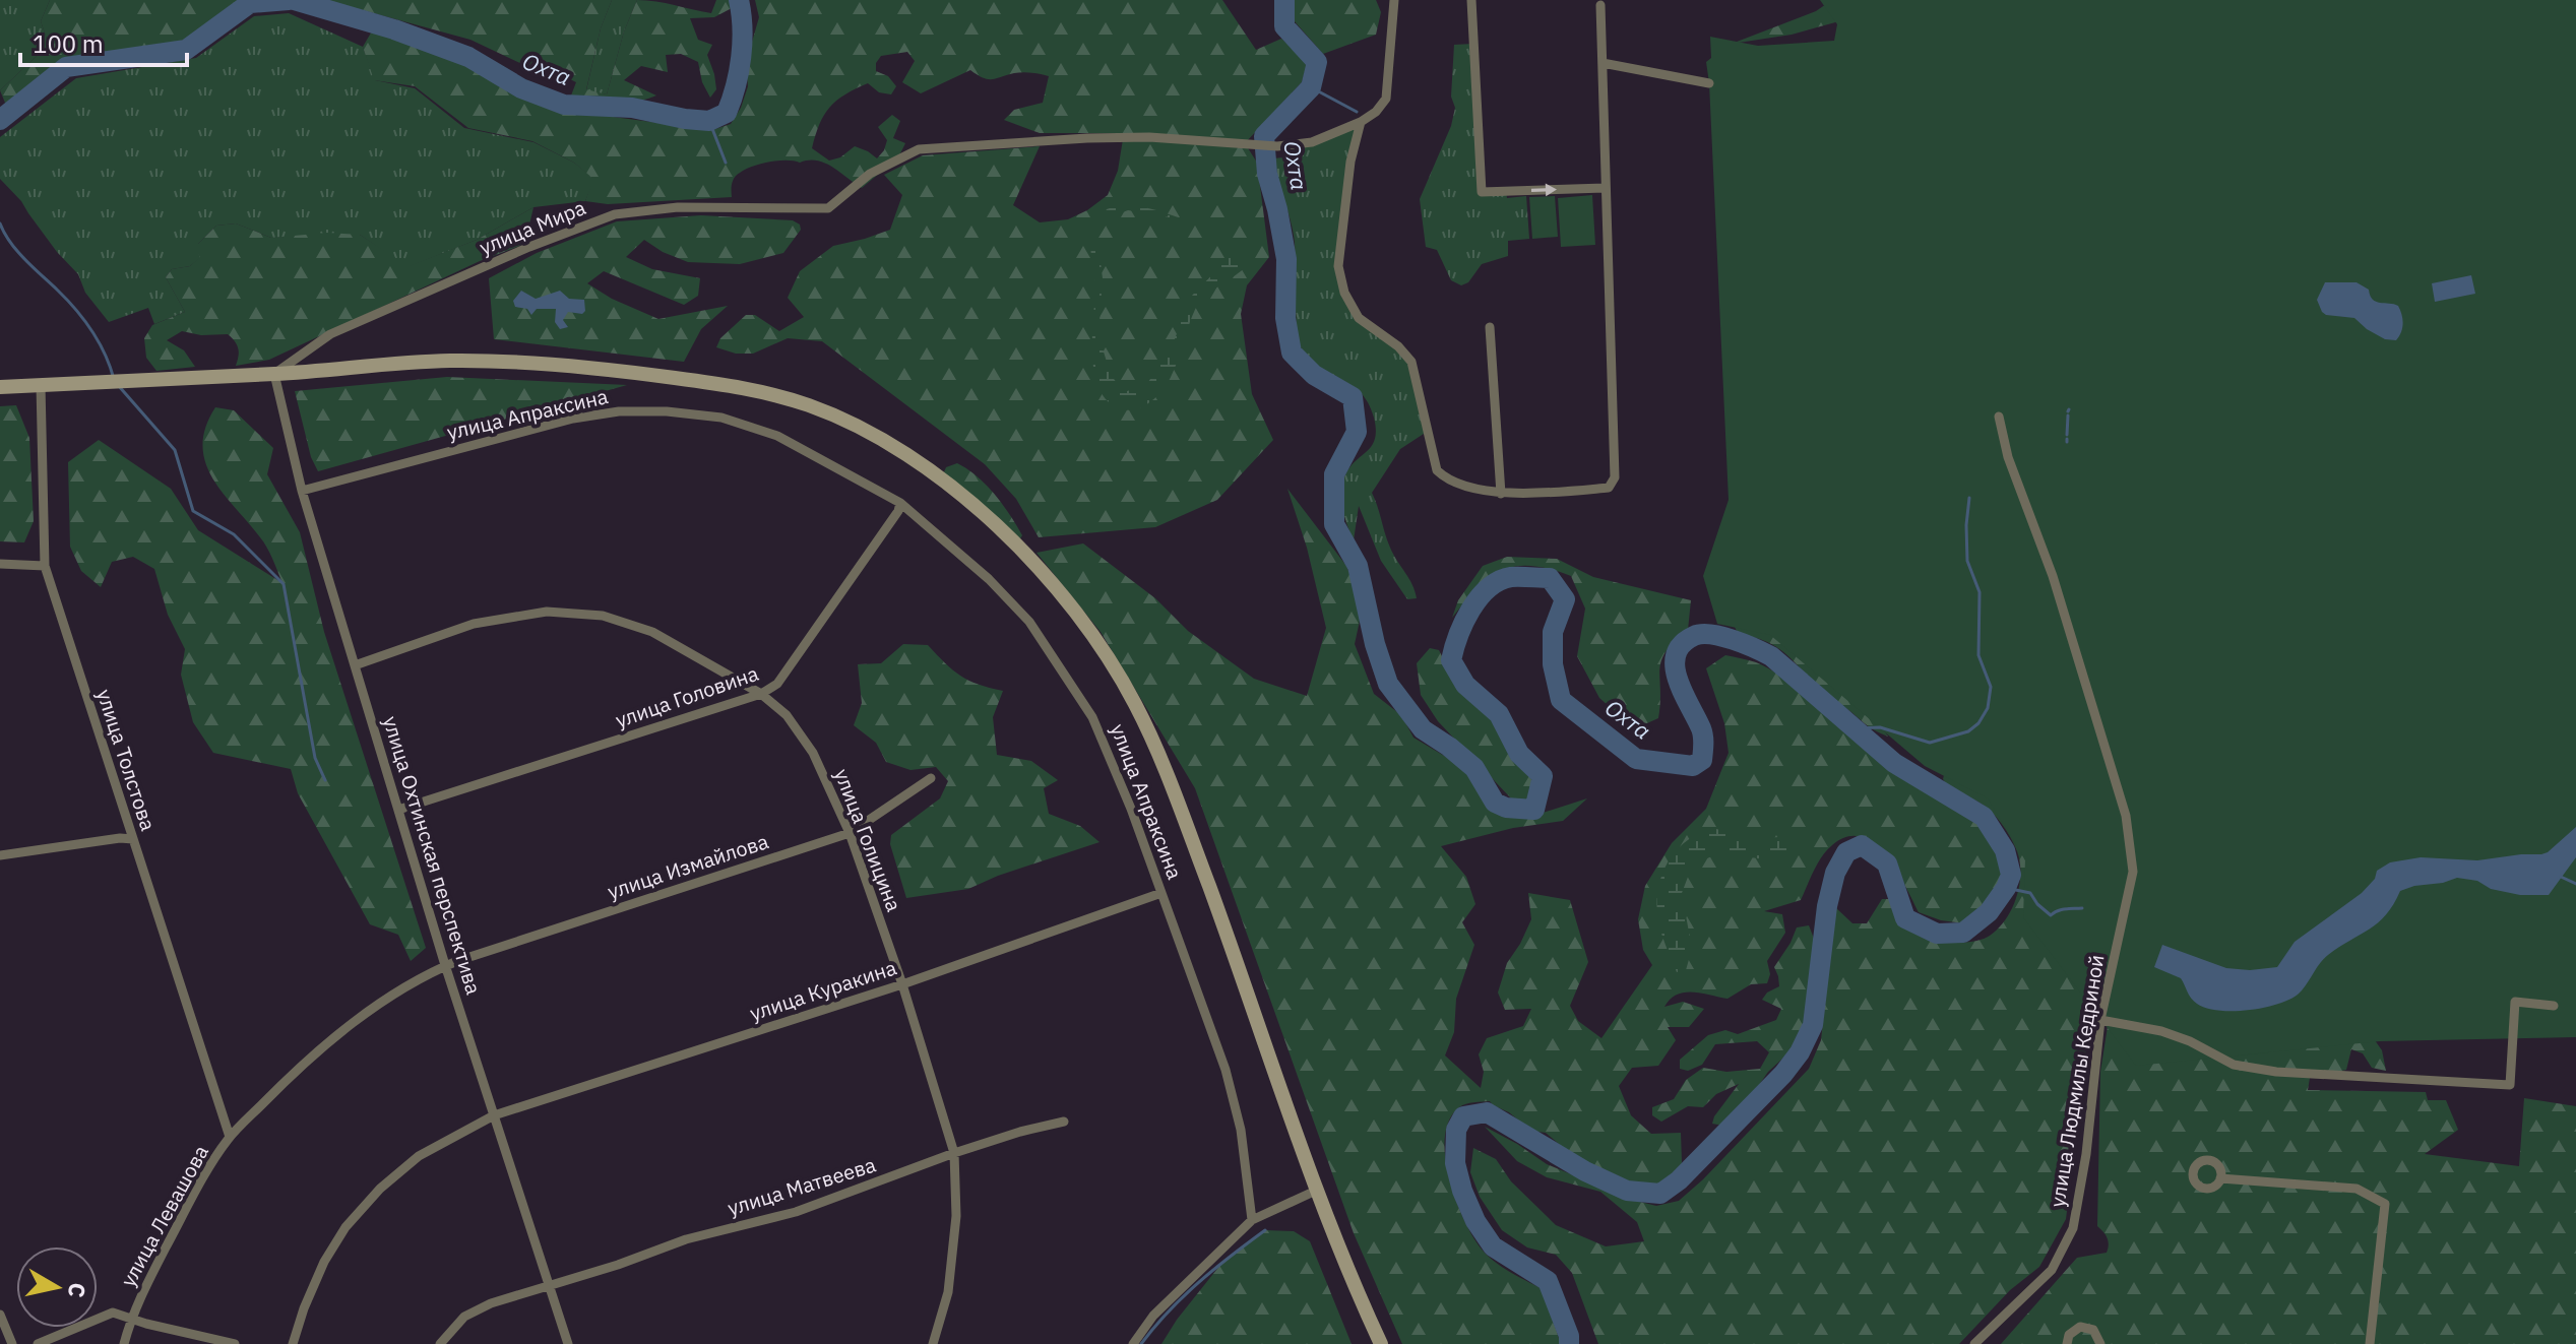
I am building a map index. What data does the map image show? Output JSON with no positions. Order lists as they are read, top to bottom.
{
  "streets": {
    "street": [
      "улица Мира",
      "улица Апраксина",
      "улица Головина",
      "улица Толстова",
      "улица Голицина",
      "улица Охтинская перспектива",
      "улица Измайлова",
      "улица Куракина",
      "улица Людмилы Кедриной",
      "улица Матвеева",
      "улица Левашова"
    ]
  },
  "crossings": [
    ["улица Мира", "улица Охтинская перспектива"],
    ["улица Апраксина", "улица Головина"],
    ["улица Апраксина", "улица Охтинская перспектива"],
    ["улица Апраксина", "улица Куракина"],
    ["улица Головина", "улица Голицина"],
    ["улица Головина", "улица Охтинская перспектива"],
    ["улица Толстова", "улица Левашова"],
    ["улица Голицина", "улица Охтинская перспектива"],
    ["улица Голицина", "улица Измайлова"],
    ["улица Голицина", "улица Куракина"],
    ["улица Голицина", "улица Матвеева"],
    ["улица Охтинская перспектива", "улица Измайлова"],
    ["улица Охтинская перспектива", "улица Куракина"],
    ["улица Охтинская перспектива", "улица Матвеева"],
    ["улица Охтинская перспектива", "улица Левашова"],
    ["улица Измайлова", "улица Левашова"]
  ],
  "water": ["Охта"],
  "scale_bar": "100 m",
  "north": "right"
}
